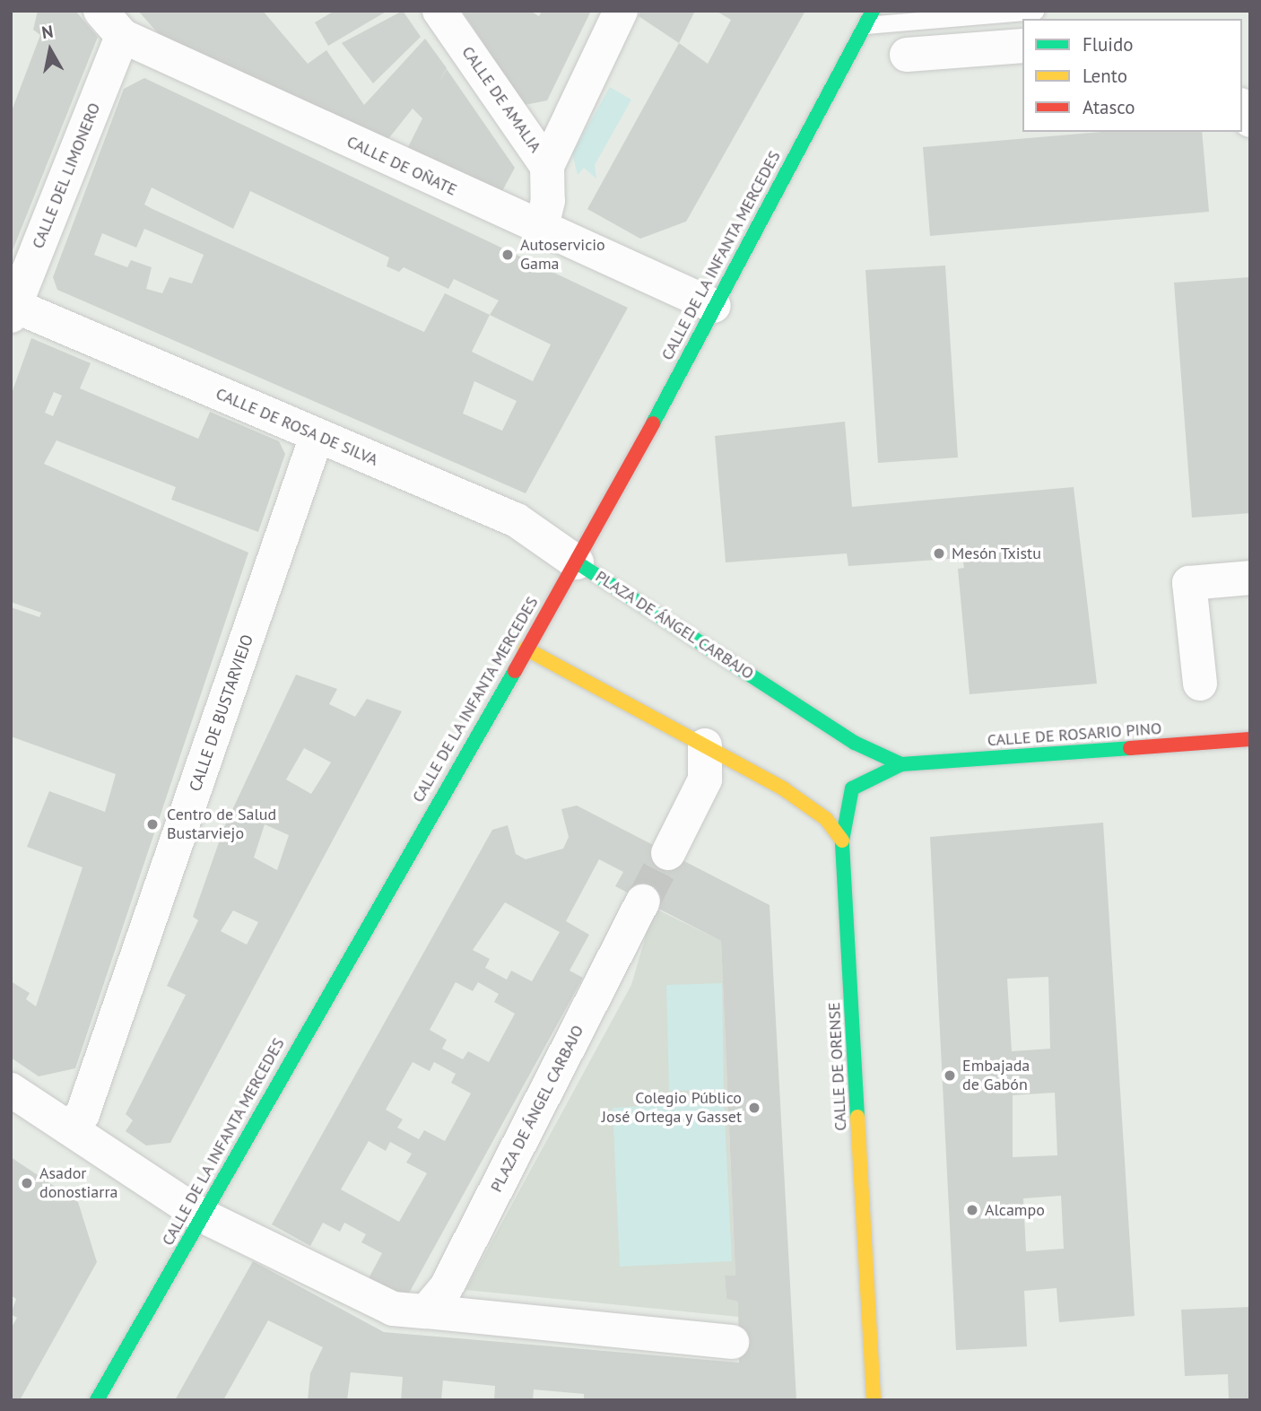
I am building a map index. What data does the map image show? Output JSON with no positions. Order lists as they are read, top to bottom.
{
  "streets": {
    "street": [
      "CALLE DE AMALIA",
      "CALLE DE OÑATE",
      "CALLE DEL LIMONERO",
      "CALLE DE LA INFANTA MERCEDES",
      "CALLE DE ROSA DE SILVA",
      "PLAZA DE ÁNGEL CARBAJO",
      "CALLE DE BUSTARVIEJO",
      "CALLE DE ROSARIO PINO",
      "CALLE DE ORENSE"
    ]
  },
  "crossings": [
    ["CALLE DE AMALIA", "CALLE DE OÑATE"],
    ["CALLE DE OÑATE", "CALLE DEL LIMONERO"],
    ["CALLE DE OÑATE", "CALLE DE LA INFANTA MERCEDES"],
    ["CALLE DEL LIMONERO", "CALLE DE ROSA DE SILVA"],
    ["CALLE DE LA INFANTA MERCEDES", "CALLE DE ROSA DE SILVA"],
    ["CALLE DE LA INFANTA MERCEDES", "PLAZA DE ÁNGEL CARBAJO"],
    ["CALLE DE ROSA DE SILVA", "PLAZA DE ÁNGEL CARBAJO"],
    ["CALLE DE ROSA DE SILVA", "CALLE DE BUSTARVIEJO"],
    ["PLAZA DE ÁNGEL CARBAJO", "CALLE DE ROSARIO PINO"],
    ["PLAZA DE ÁNGEL CARBAJO", "CALLE DE ORENSE"],
    ["CALLE DE ROSARIO PINO", "CALLE DE ORENSE"]
  ],
  "places": [
    "Autoservicio Gama",
    "Mesón Txistu",
    "Centro de Salud Bustarviejo",
    "Embajada de Gabón",
    "Colegio Público José Ortega y Gasset",
    "Asador donostiarra",
    "Alcampo"
  ],
  "legend": ["Fluido", "Lento", "Atasco"],
  "north": "top"
}
